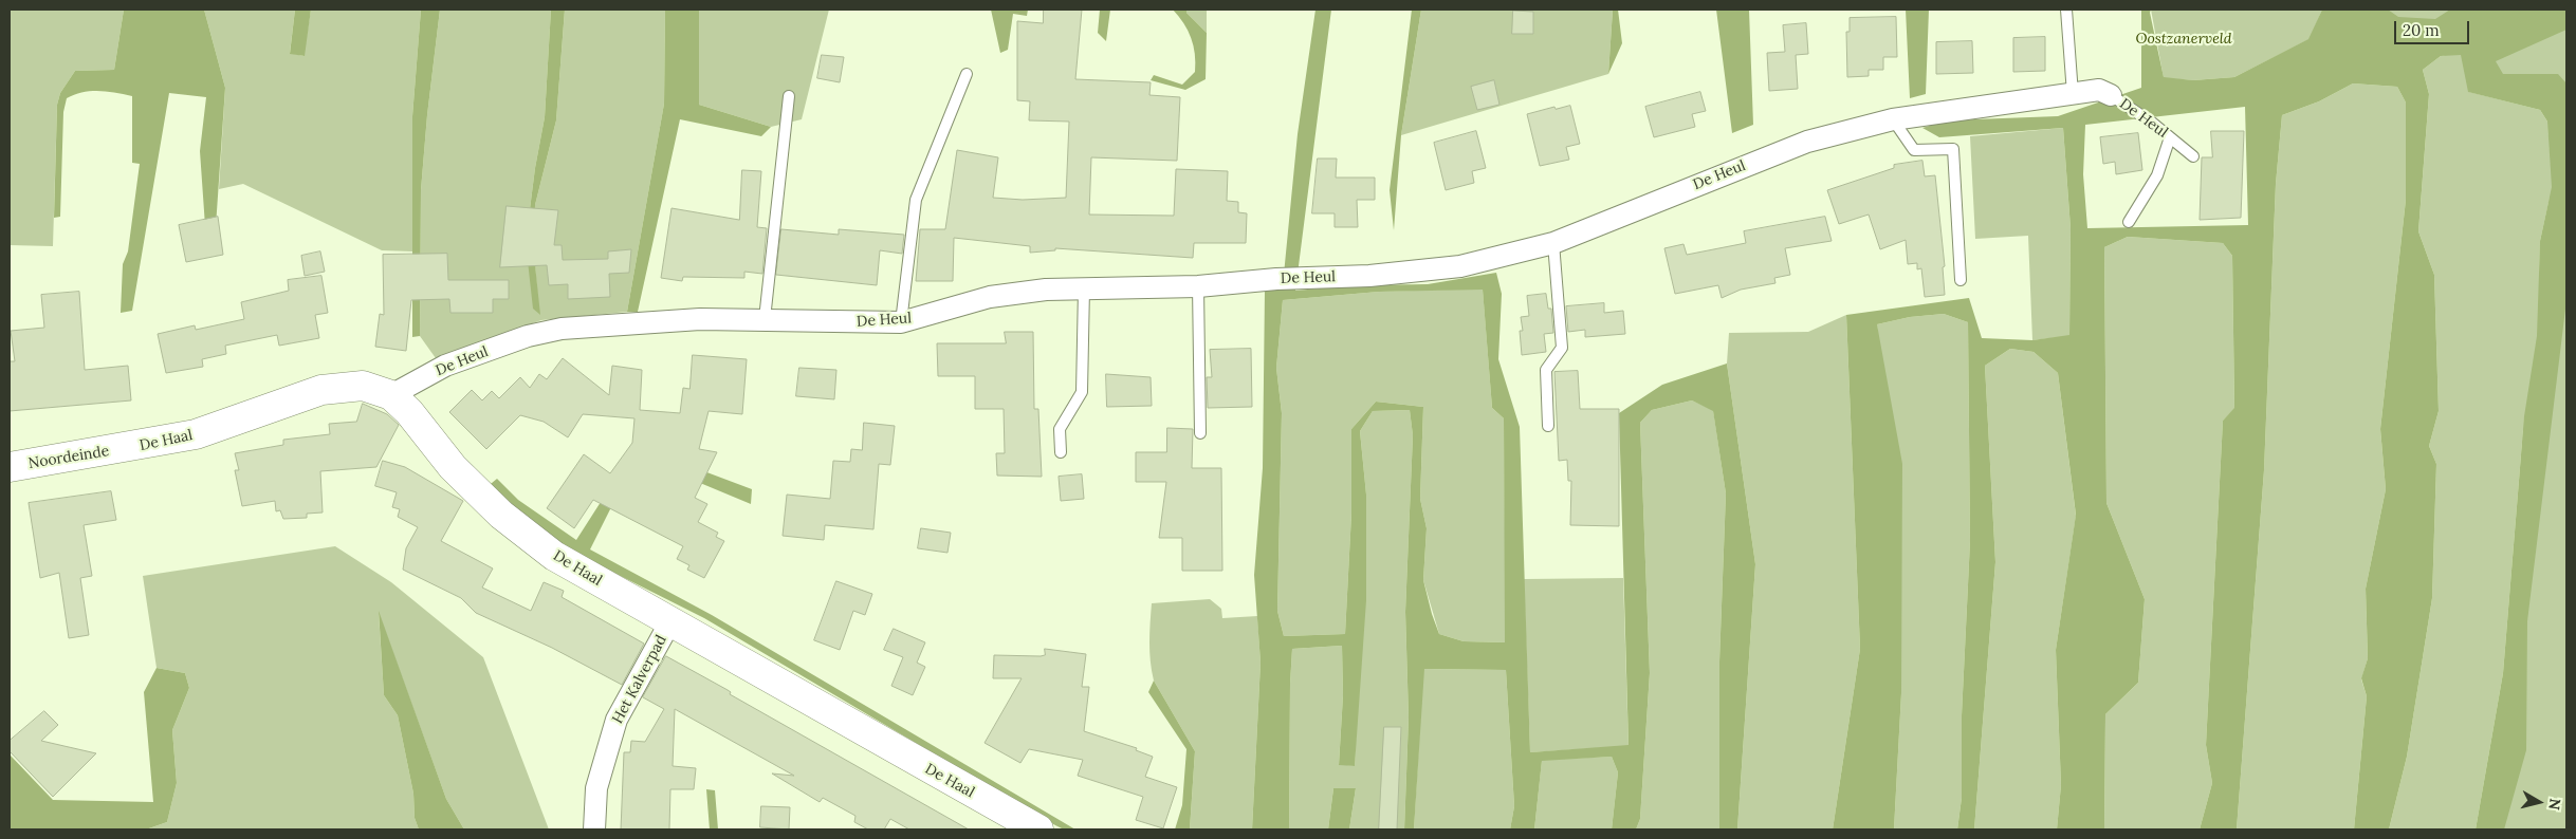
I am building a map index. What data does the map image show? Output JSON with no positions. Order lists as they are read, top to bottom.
{
  "streets": {
    "street": [
      "De Heul",
      "De Haal",
      "Noordeinde",
      "Het Kalverpad"
    ]
  },
  "crossings": [
    ["De Heul", "De Haal"],
    ["De Haal", "Noordeinde"],
    ["De Haal", "Het Kalverpad"]
  ],
  "parks": ["Oostzanerveld"],
  "scale_bar": "20 m",
  "north": "right"
}
